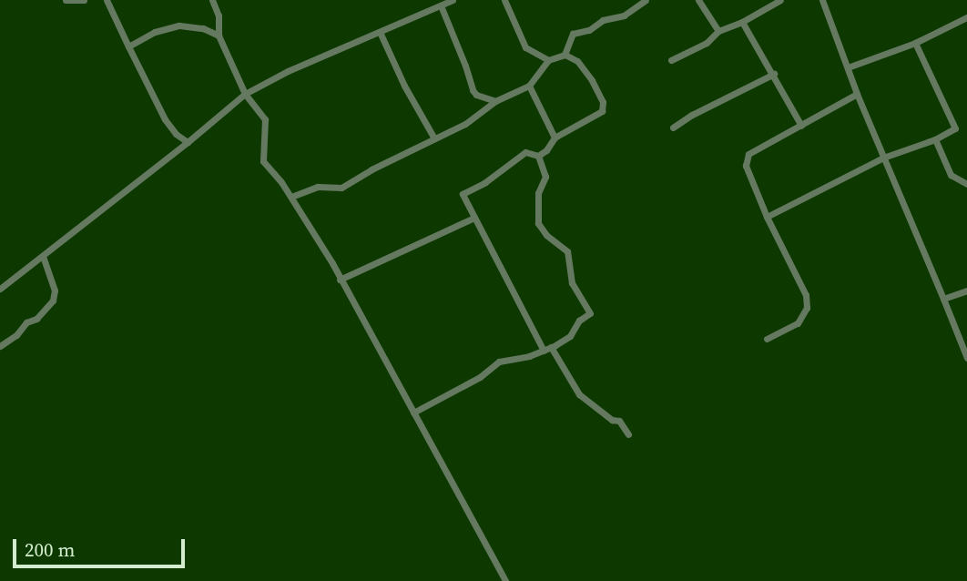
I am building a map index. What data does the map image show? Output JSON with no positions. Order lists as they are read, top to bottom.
{
  "scale_bar": "200 m"
}
